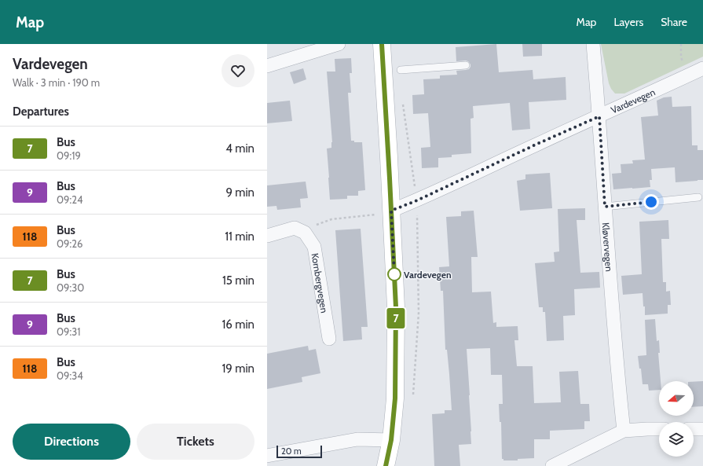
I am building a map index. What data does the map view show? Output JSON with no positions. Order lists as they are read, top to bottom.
{
  "streets": {
    "street": ["Vardevegen", "Kløvervegen", "Kornbergvegen"]
  },
  "crossings": [
    ["Vardevegen", "Kløvervegen"]
  ],
  "places": ["Vardevegen"],
  "lines": ["bus line 7"],
  "scale_bar": "20 m",
  "north": "left",
  "page": {
    "header": "Map",
    "nav": ["Map", "Layers", "Share"],
    "heading": [
      ["Vardevegen", "Walk · 3 min · 190 m"],
      "Departures"
    ],
    "on_map": "7",
    "list": [
      {
        "mark": "7",
        "name": "Bus",
        "note": "09:19",
        "value": "4 min"
      },
      {
        "mark": "9",
        "name": "Bus",
        "note": "09:24",
        "value": "9 min"
      },
      {
        "mark": "118",
        "name": "Bus",
        "note": "09:26",
        "value": "11 min"
      },
      {
        "mark": "7",
        "name": "Bus",
        "note": "09:30",
        "value": "15 min"
      },
      {
        "mark": "9",
        "name": "Bus",
        "note": "09:31",
        "value": "16 min"
      },
      {
        "mark": "118",
        "name": "Bus",
        "note": "09:34",
        "value": "19 min"
      }
    ],
    "buttons": ["Directions", "Tickets"],
    "scale": "20 m"
  }
}
